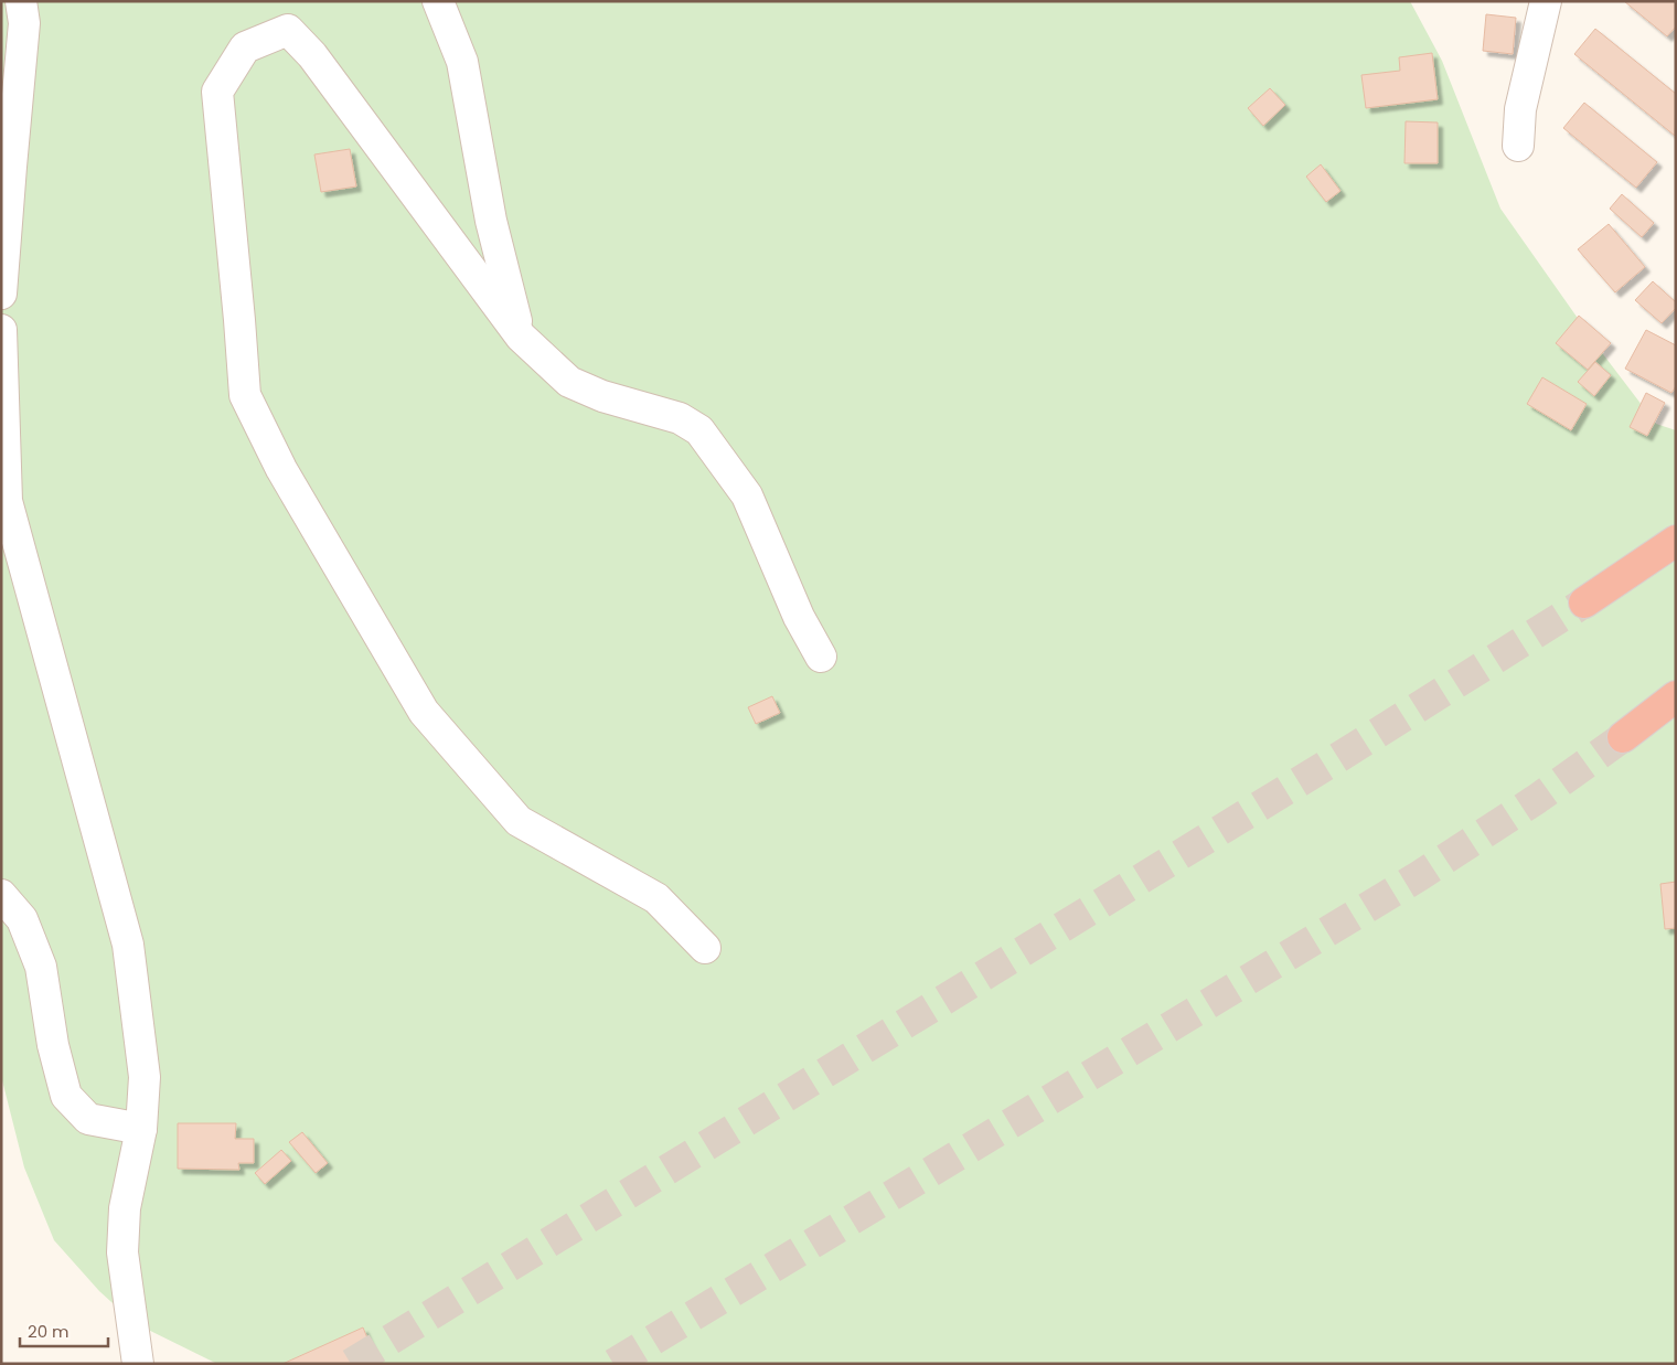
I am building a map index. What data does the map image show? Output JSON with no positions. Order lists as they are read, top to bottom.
{
  "scale_bar": "20 m"
}
